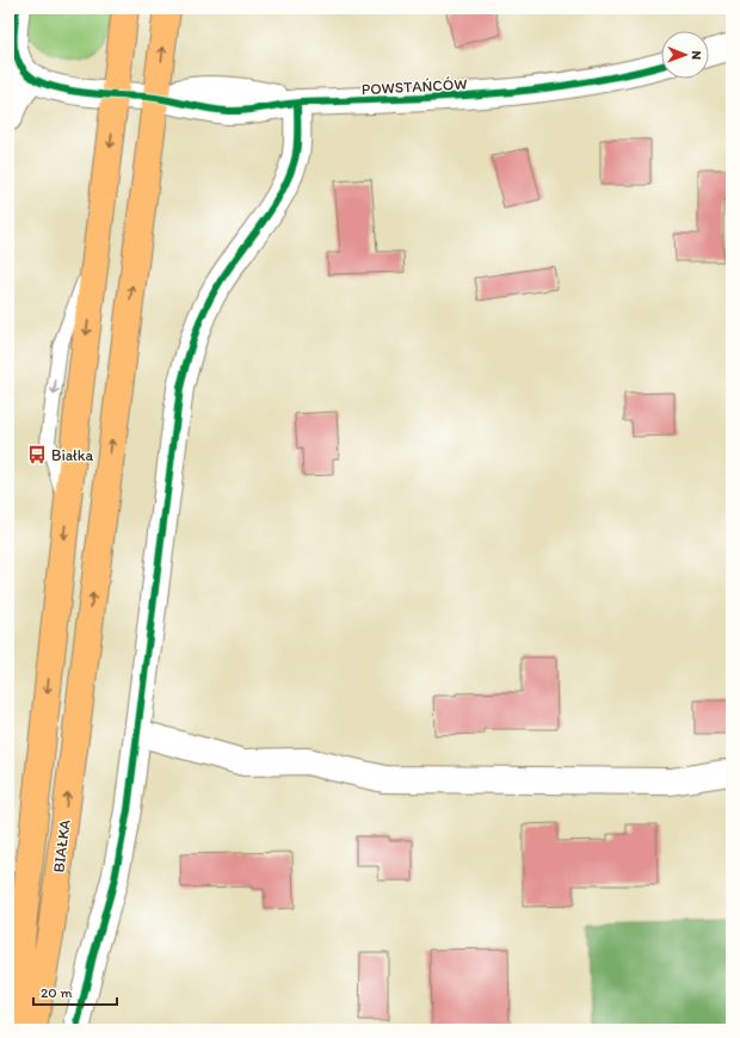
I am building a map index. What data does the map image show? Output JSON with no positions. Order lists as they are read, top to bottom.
{
  "streets": {
    "highway": ["BIAŁKA"],
    "street": ["POWSTAŃCÓW"]
  },
  "crossings": [
    ["POWSTAŃCÓW", "BIAŁKA"]
  ],
  "places": {
    "bus stop": ["Białka"]
  },
  "scale_bar": "20 m",
  "north": "right"
}
